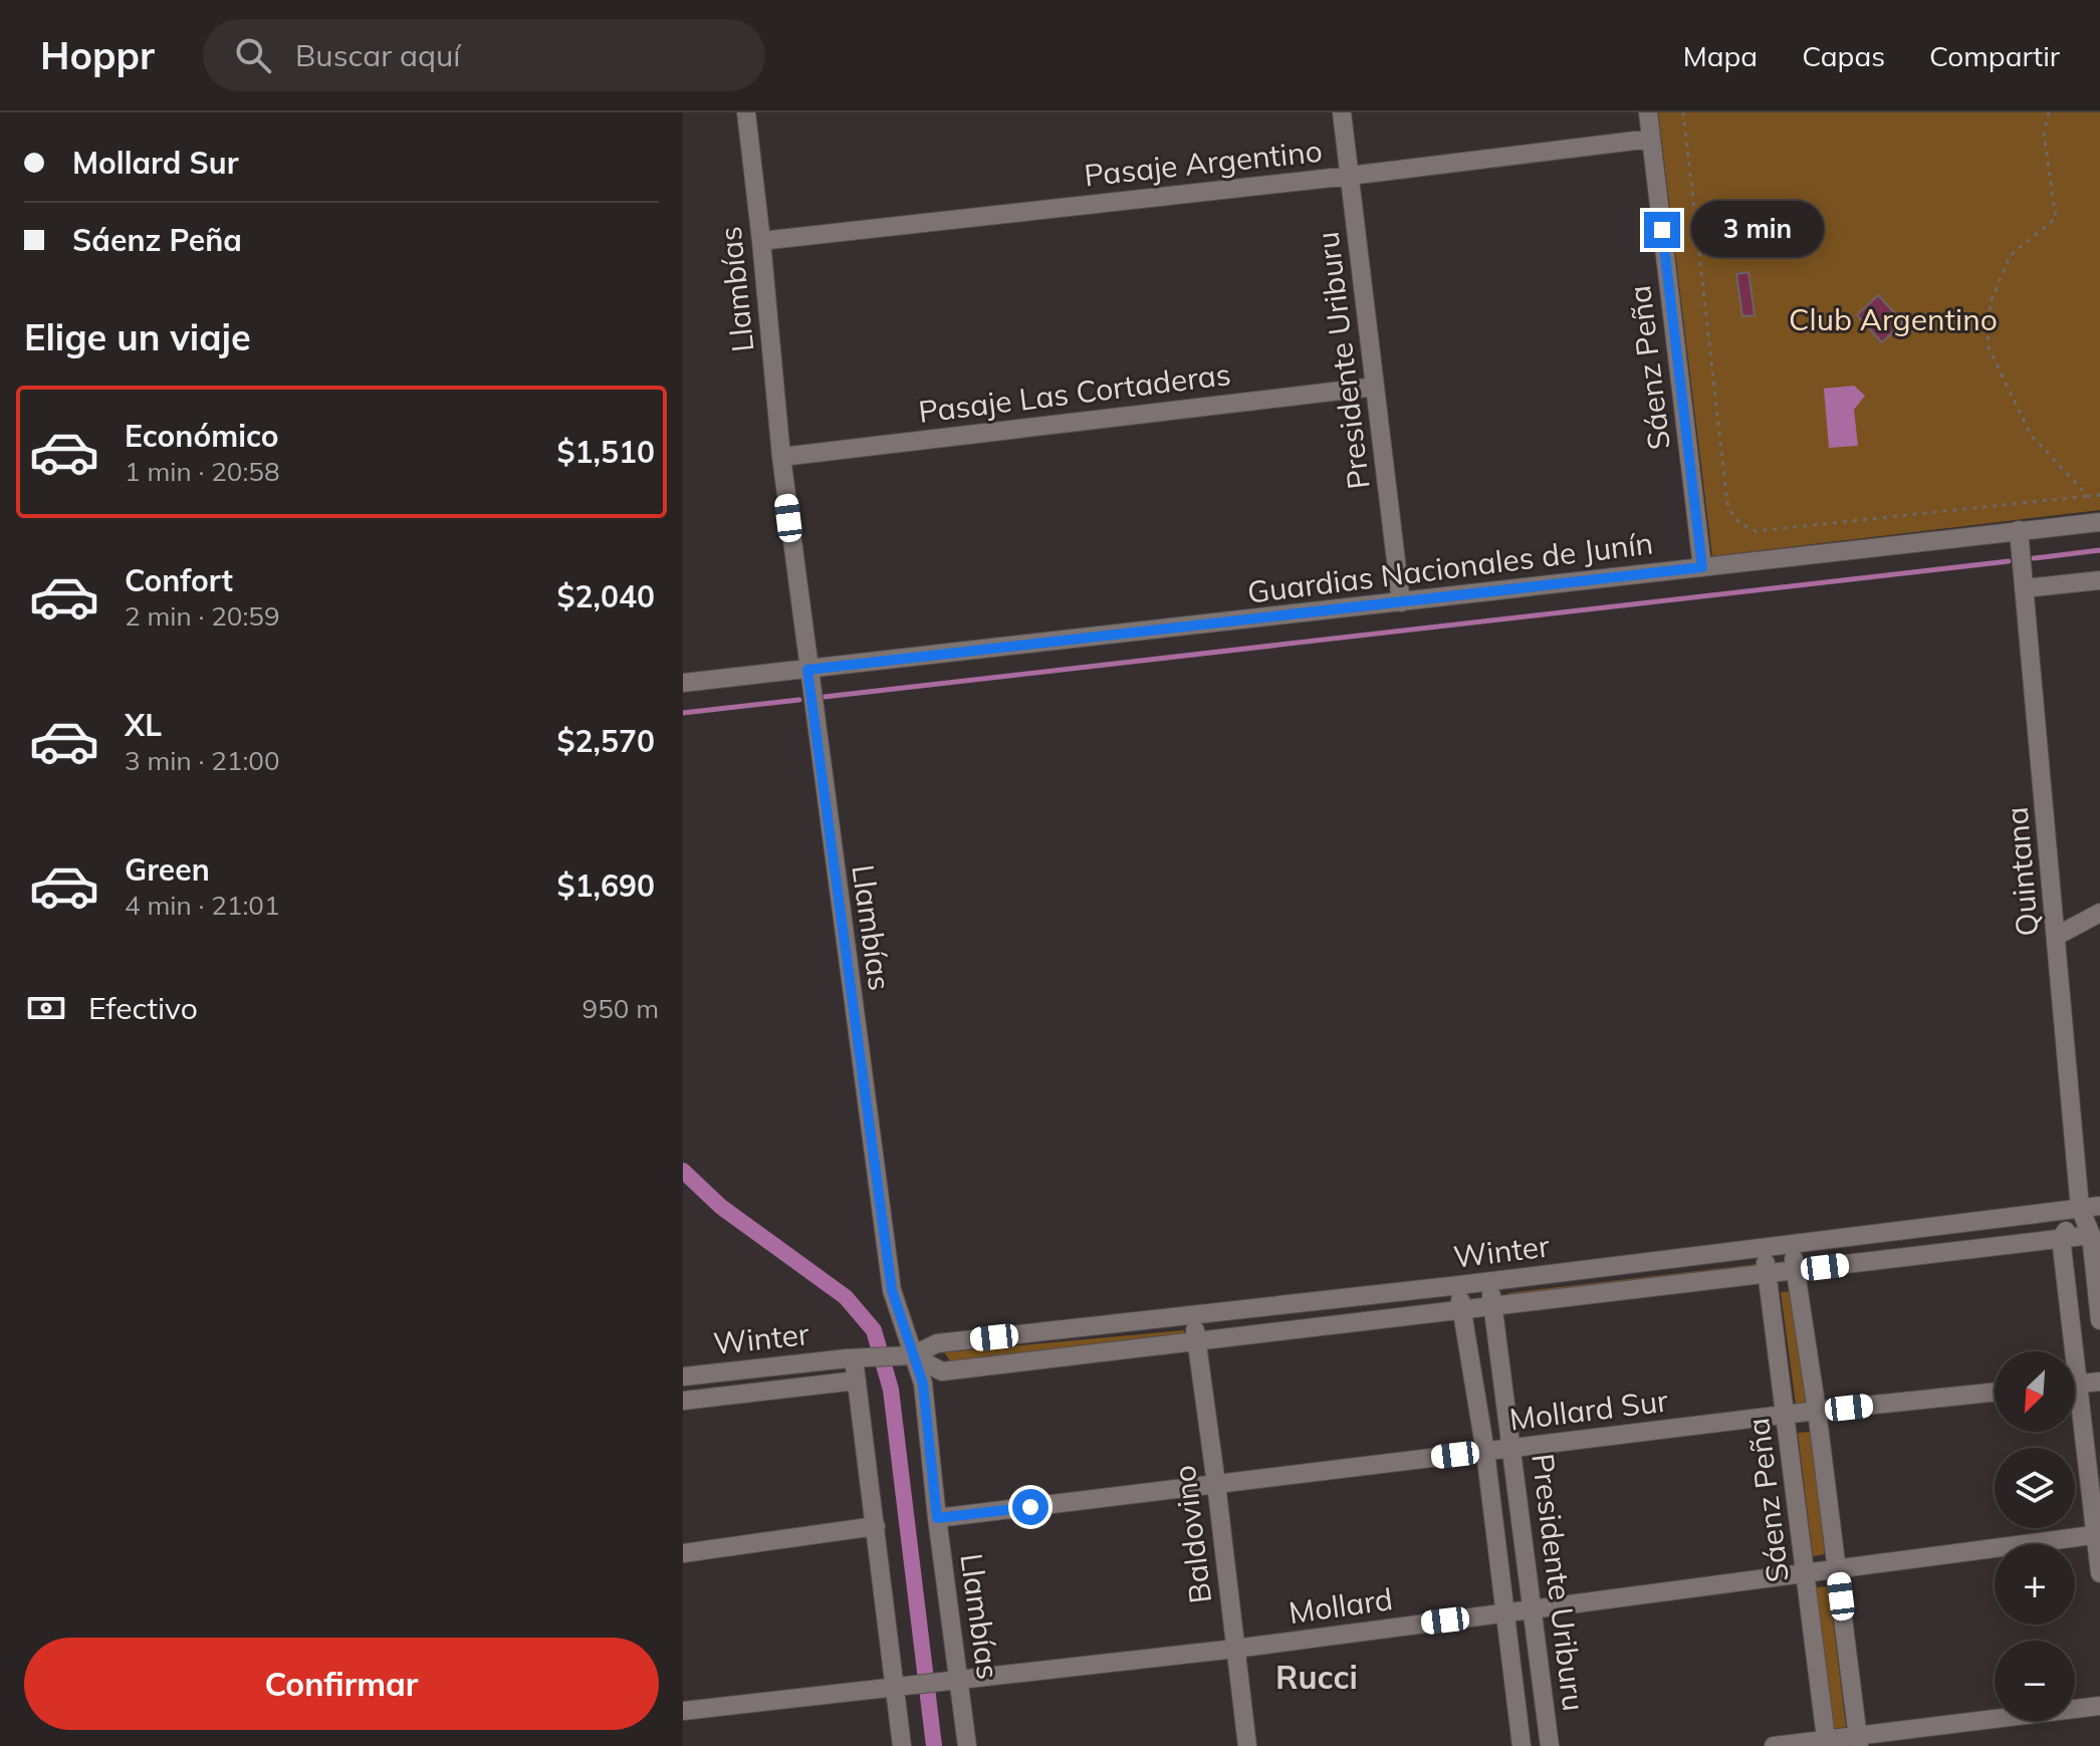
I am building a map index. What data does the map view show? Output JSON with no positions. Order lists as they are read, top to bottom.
{
  "streets": {
    "street": [
      "Pasaje Argentino",
      "Llambías",
      "Presidente Uriburu",
      "Sáenz Peña",
      "Pasaje Las Cortaderas",
      "Guardias Nacionales de Junín",
      "Quintana",
      "Winter",
      "Mollard Sur",
      "Baldovino",
      "Mollard"
    ]
  },
  "crossings": [
    ["Pasaje Argentino", "Llambías"],
    ["Pasaje Argentino", "Presidente Uriburu"],
    ["Pasaje Argentino", "Sáenz Peña"],
    ["Llambías", "Pasaje Las Cortaderas"],
    ["Llambías", "Guardias Nacionales de Junín"],
    ["Llambías", "Winter"],
    ["Llambías", "Mollard Sur"],
    ["Llambías", "Mollard"],
    ["Presidente Uriburu", "Pasaje Las Cortaderas"],
    ["Presidente Uriburu", "Guardias Nacionales de Junín"],
    ["Presidente Uriburu", "Winter"],
    ["Presidente Uriburu", "Mollard Sur"],
    ["Presidente Uriburu", "Mollard"],
    ["Sáenz Peña", "Guardias Nacionales de Junín"],
    ["Sáenz Peña", "Winter"],
    ["Sáenz Peña", "Mollard Sur"],
    ["Sáenz Peña", "Mollard"],
    ["Guardias Nacionales de Junín", "Quintana"],
    ["Quintana", "Winter"],
    ["Winter", "Baldovino"],
    ["Mollard Sur", "Baldovino"],
    ["Baldovino", "Mollard"]
  ],
  "districts": ["Rucci"],
  "parks": ["Club Argentino"],
  "north": "bottom left",
  "page": {
    "header": "Hoppr",
    "search": "Buscar aquí",
    "nav": ["Mapa", "Capas", "Compartir"],
    "banner": ["Mollard Sur", "Sáenz Peña"],
    "bubble": "3 min",
    "heading": "Elige un viaje",
    "list": [
      {
        "name": "Económico",
        "note": "1 min · 20:58",
        "value": "$1,510"
      },
      {
        "name": "Confort",
        "note": "2 min · 20:59",
        "value": "$2,040"
      },
      {
        "name": "XL",
        "note": "3 min · 21:00",
        "value": "$2,570"
      },
      {
        "name": "Green",
        "note": "4 min · 21:01",
        "value": "$1,690"
      }
    ],
    "pay": ["Efectivo", "950 m"],
    "map_buttons": ["+", "−"],
    "buttons": "Confirmar"
  }
}
